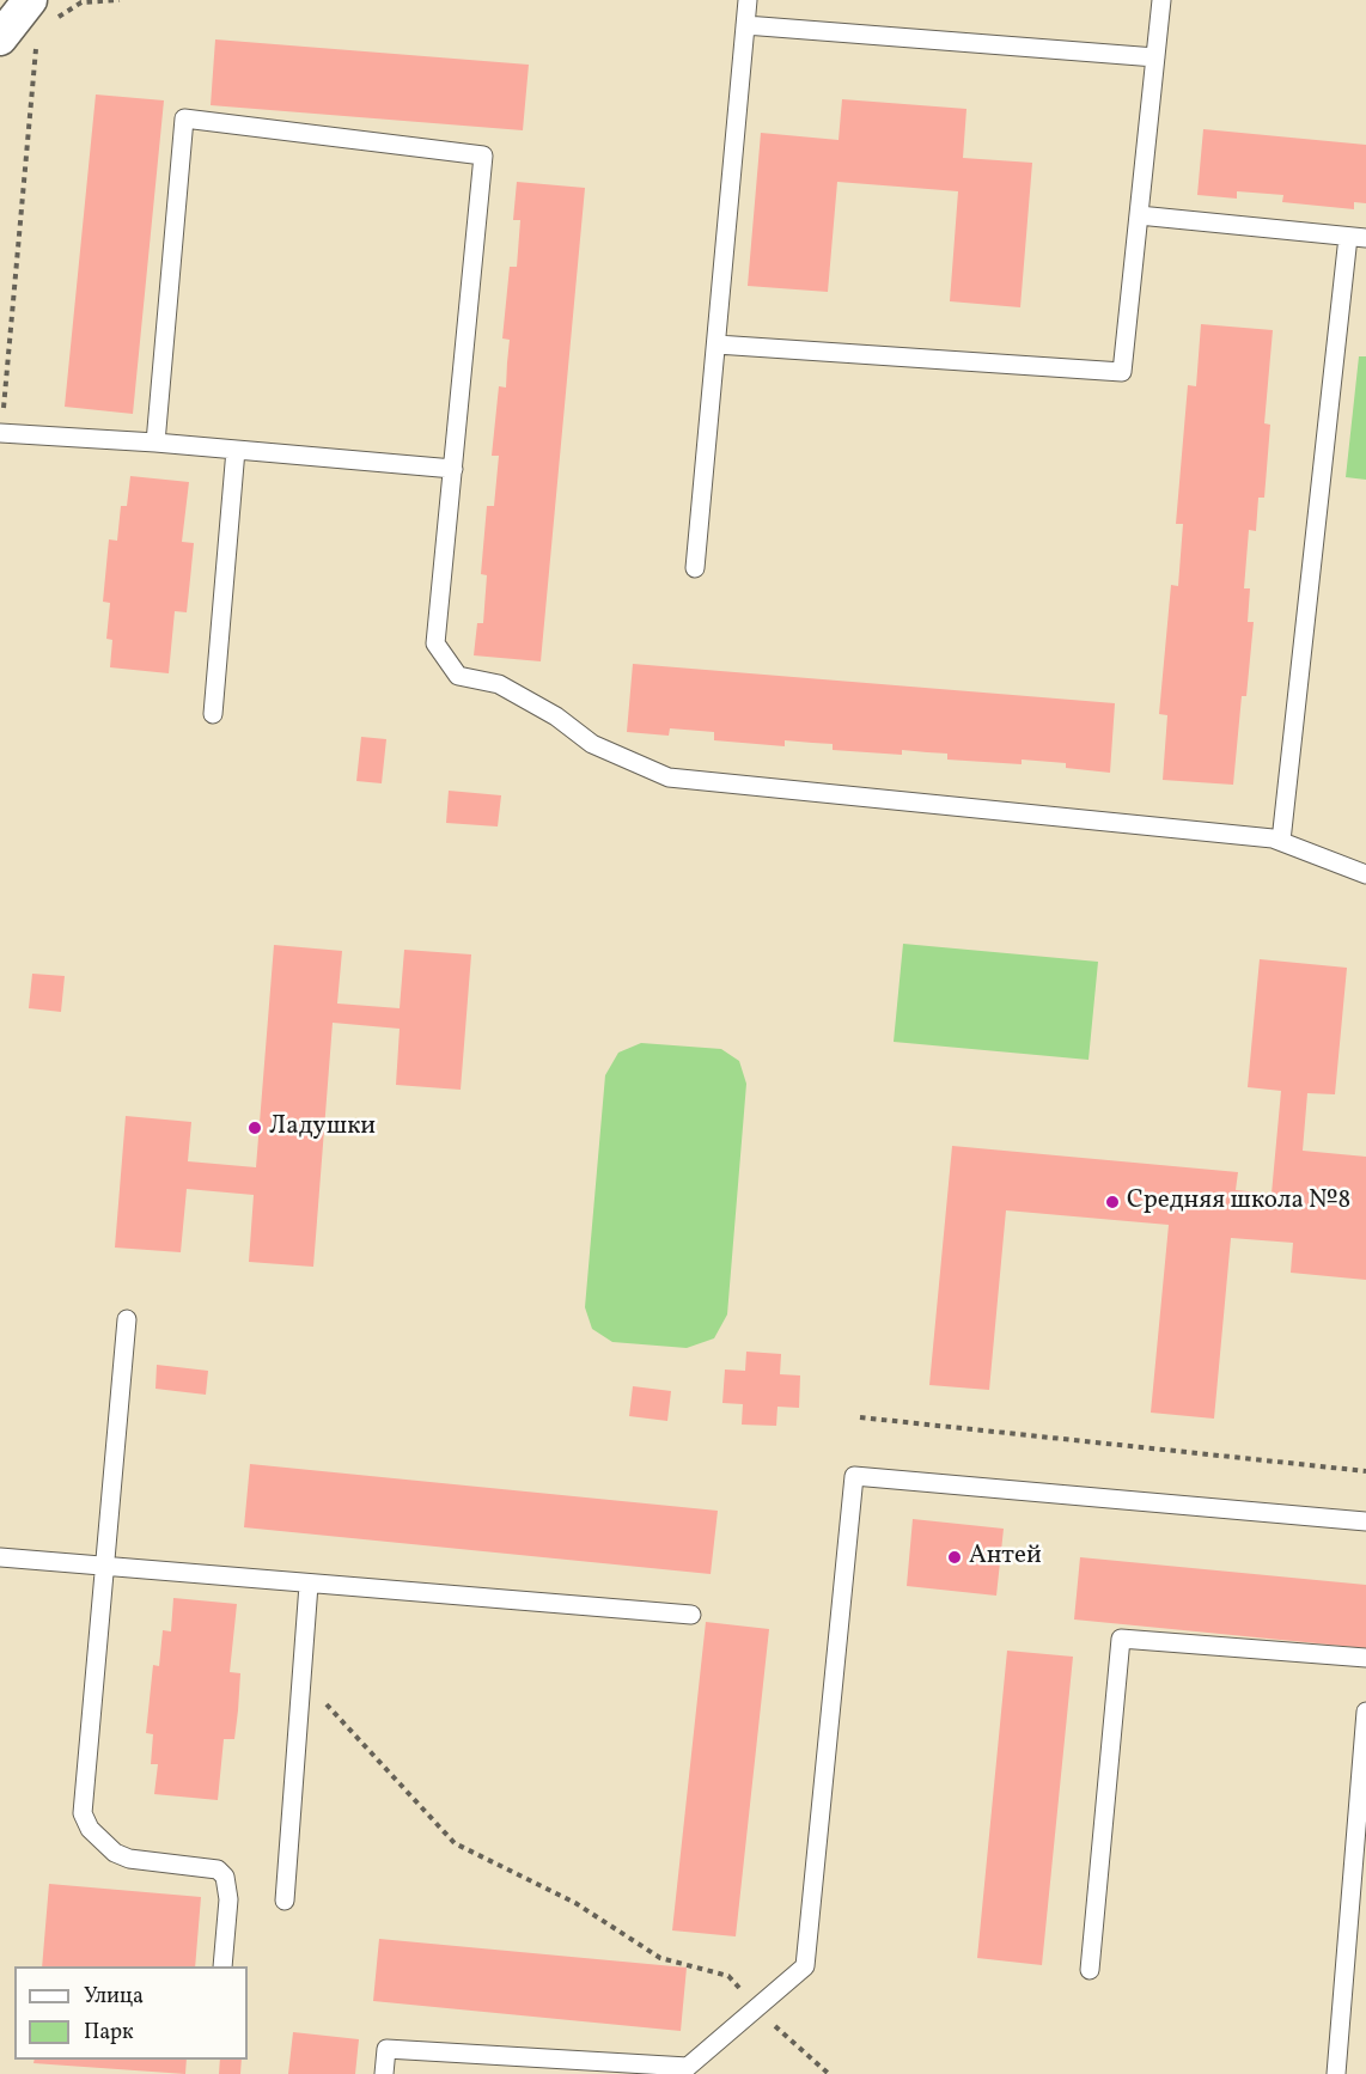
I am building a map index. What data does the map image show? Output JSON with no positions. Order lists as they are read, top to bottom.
{
  "places": ["Ладушки", "Средняя школа №8", "Антей"],
  "legend": ["Улица", "Парк"]
}
